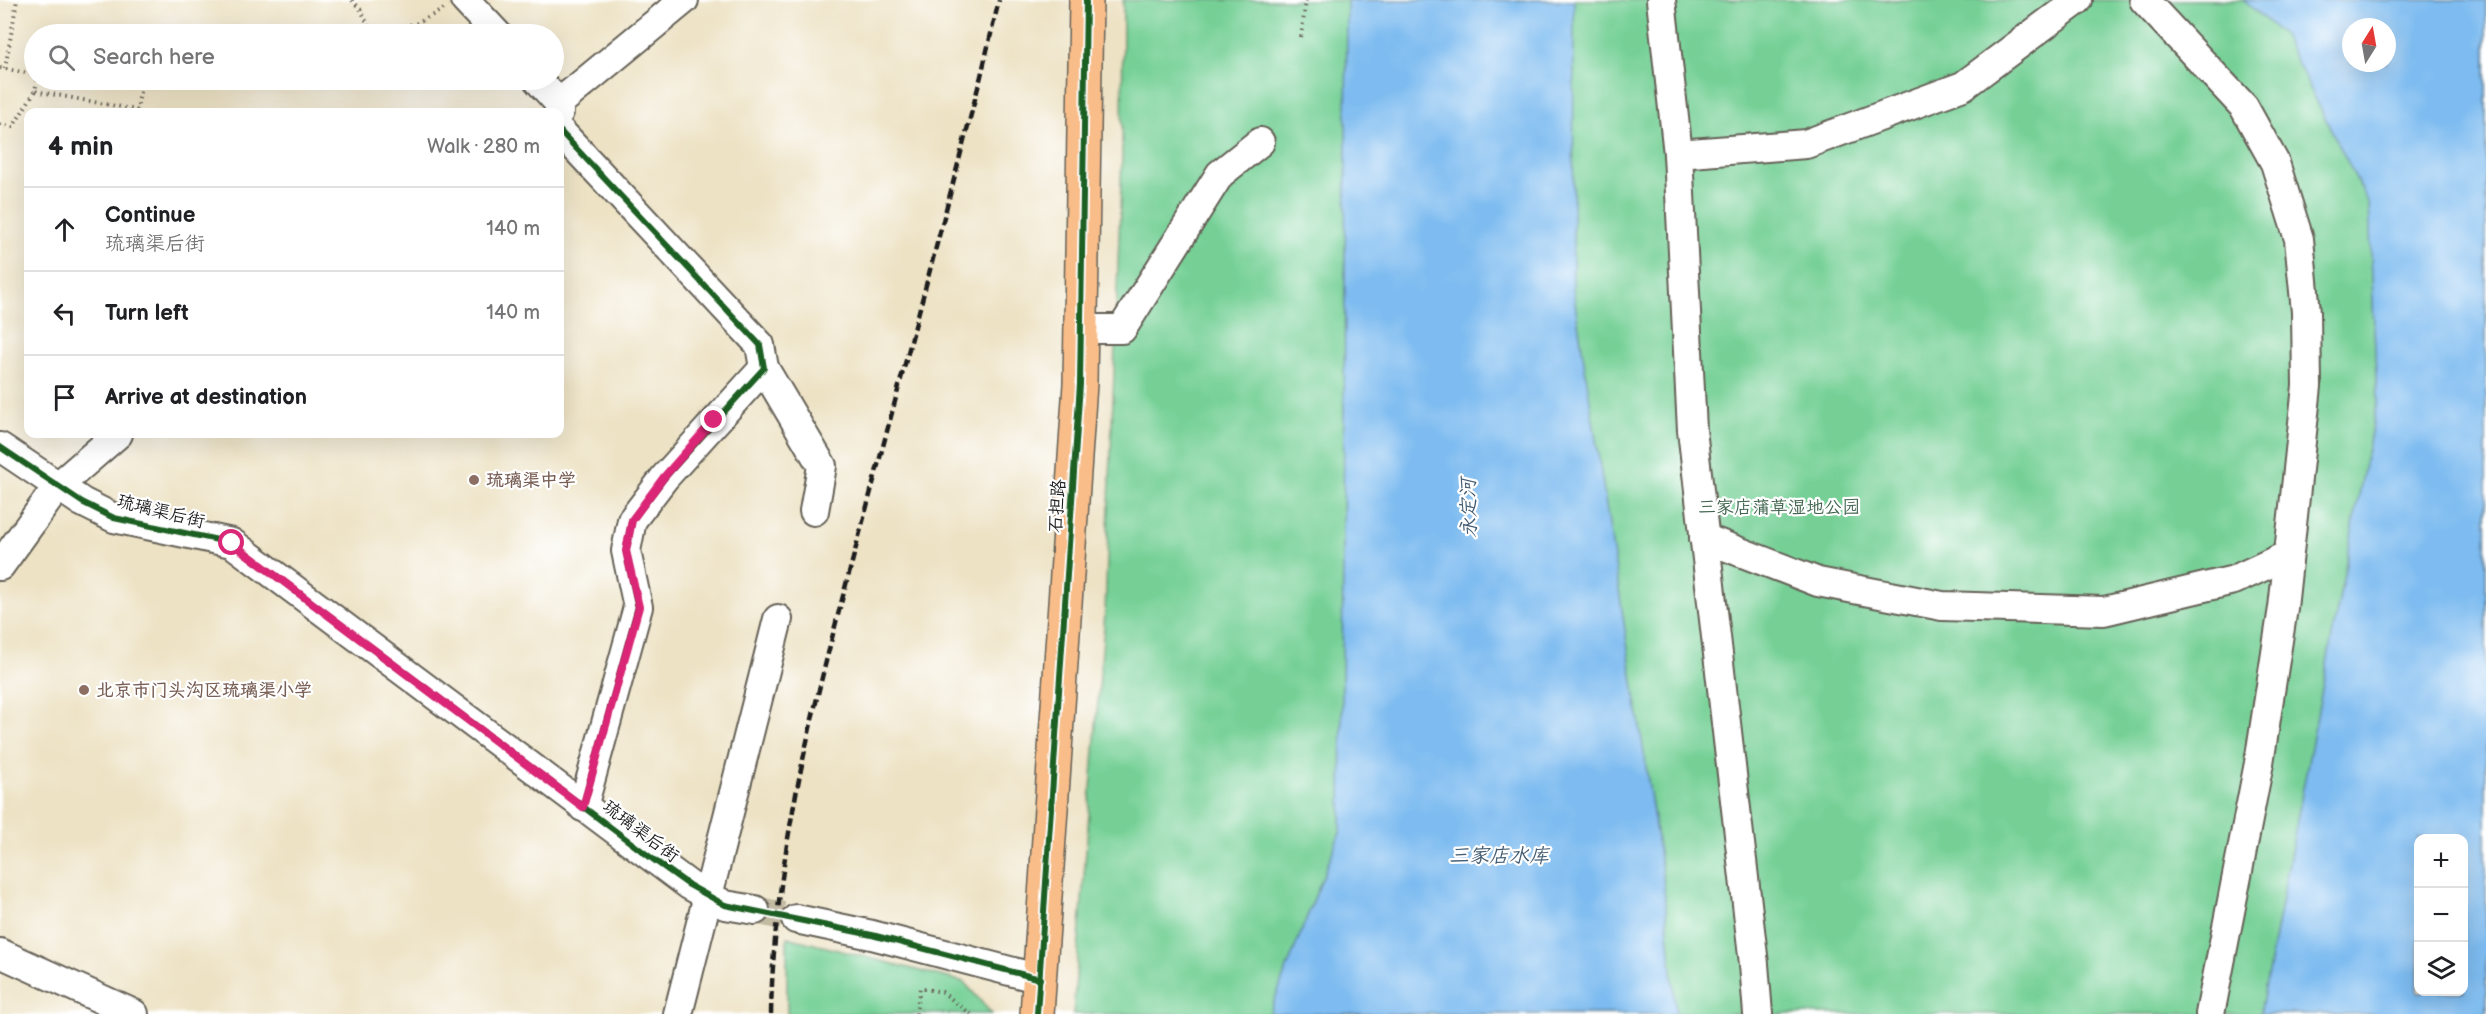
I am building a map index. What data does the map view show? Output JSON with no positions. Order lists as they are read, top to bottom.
{
  "streets": {
    "main road": ["石担路"],
    "street": ["琉璃渠后街"]
  },
  "water": ["永定河", "三家店水库"],
  "parks": ["三家店蒲草湿地公园"],
  "places": ["琉璃渠中学", "北京市门头沟区琉璃渠小学"],
  "north": "top",
  "page": {
    "search": "Search here",
    "heading": ["4 min", "Walk · 280 m"],
    "list": [
      ["Continue", "琉璃渠后街", "140 m"],
      ["Turn left", "140 m"],
      "Arrive at destination"
    ],
    "map_buttons": ["+", "−"]
  }
}
